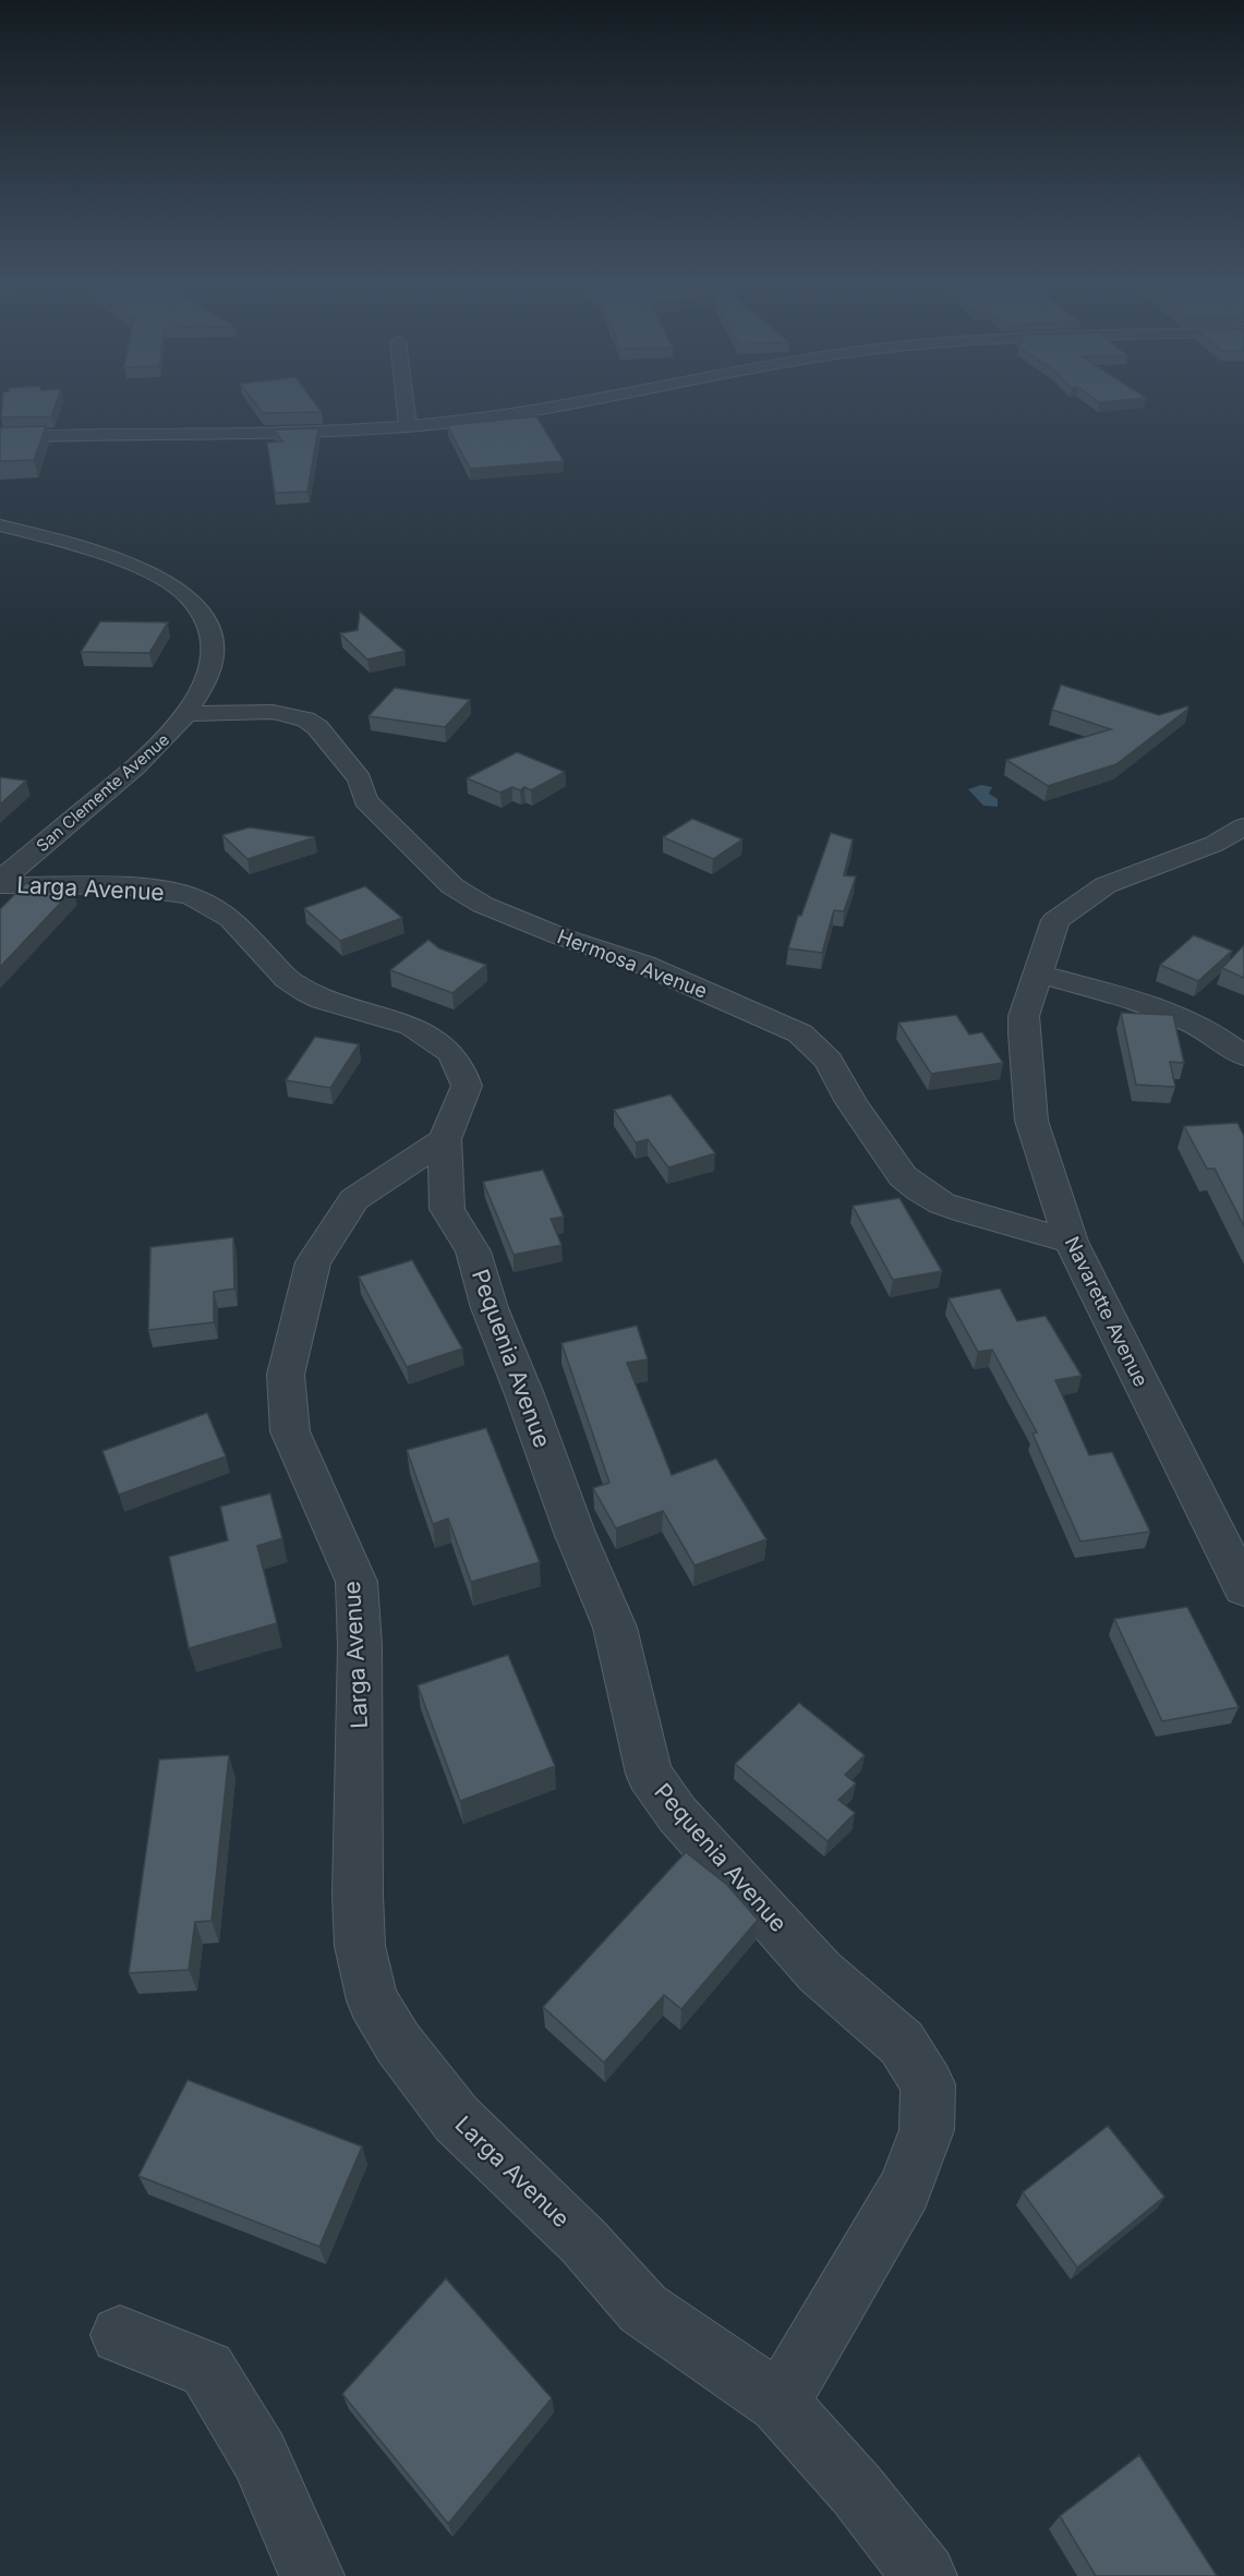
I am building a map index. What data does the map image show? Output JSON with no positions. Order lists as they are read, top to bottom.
{
  "streets": {
    "street": [
      "San Clemente Avenue",
      "Larga Avenue",
      "Hermosa Avenue",
      "Navarette Avenue",
      "Pequenia Avenue"
    ]
  },
  "crossings": [
    ["San Clemente Avenue", "Larga Avenue"],
    ["San Clemente Avenue", "Hermosa Avenue"],
    ["Larga Avenue", "Pequenia Avenue"],
    ["Hermosa Avenue", "Navarette Avenue"]
  ]
}
